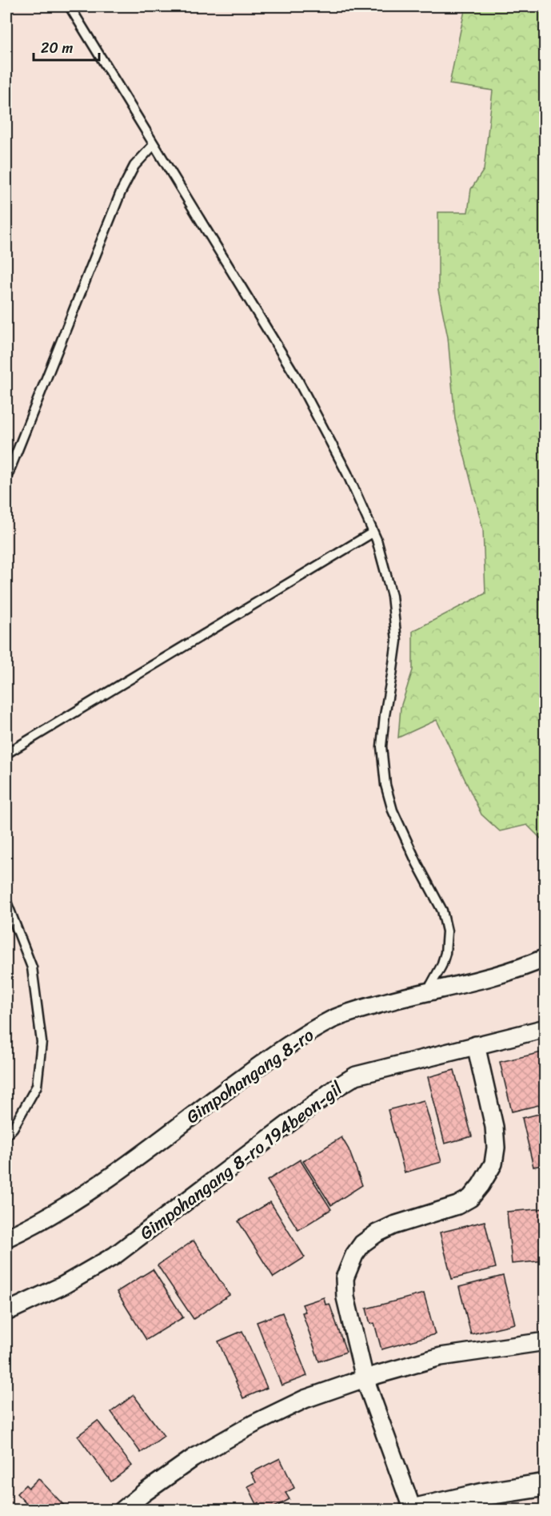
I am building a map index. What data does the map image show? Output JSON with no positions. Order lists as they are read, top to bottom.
{
  "streets": {
    "street": ["Gimpohangang 8-ro", "Gimpohangang 8-ro 194beon-gil"]
  },
  "scale_bar": "20 m"
}
